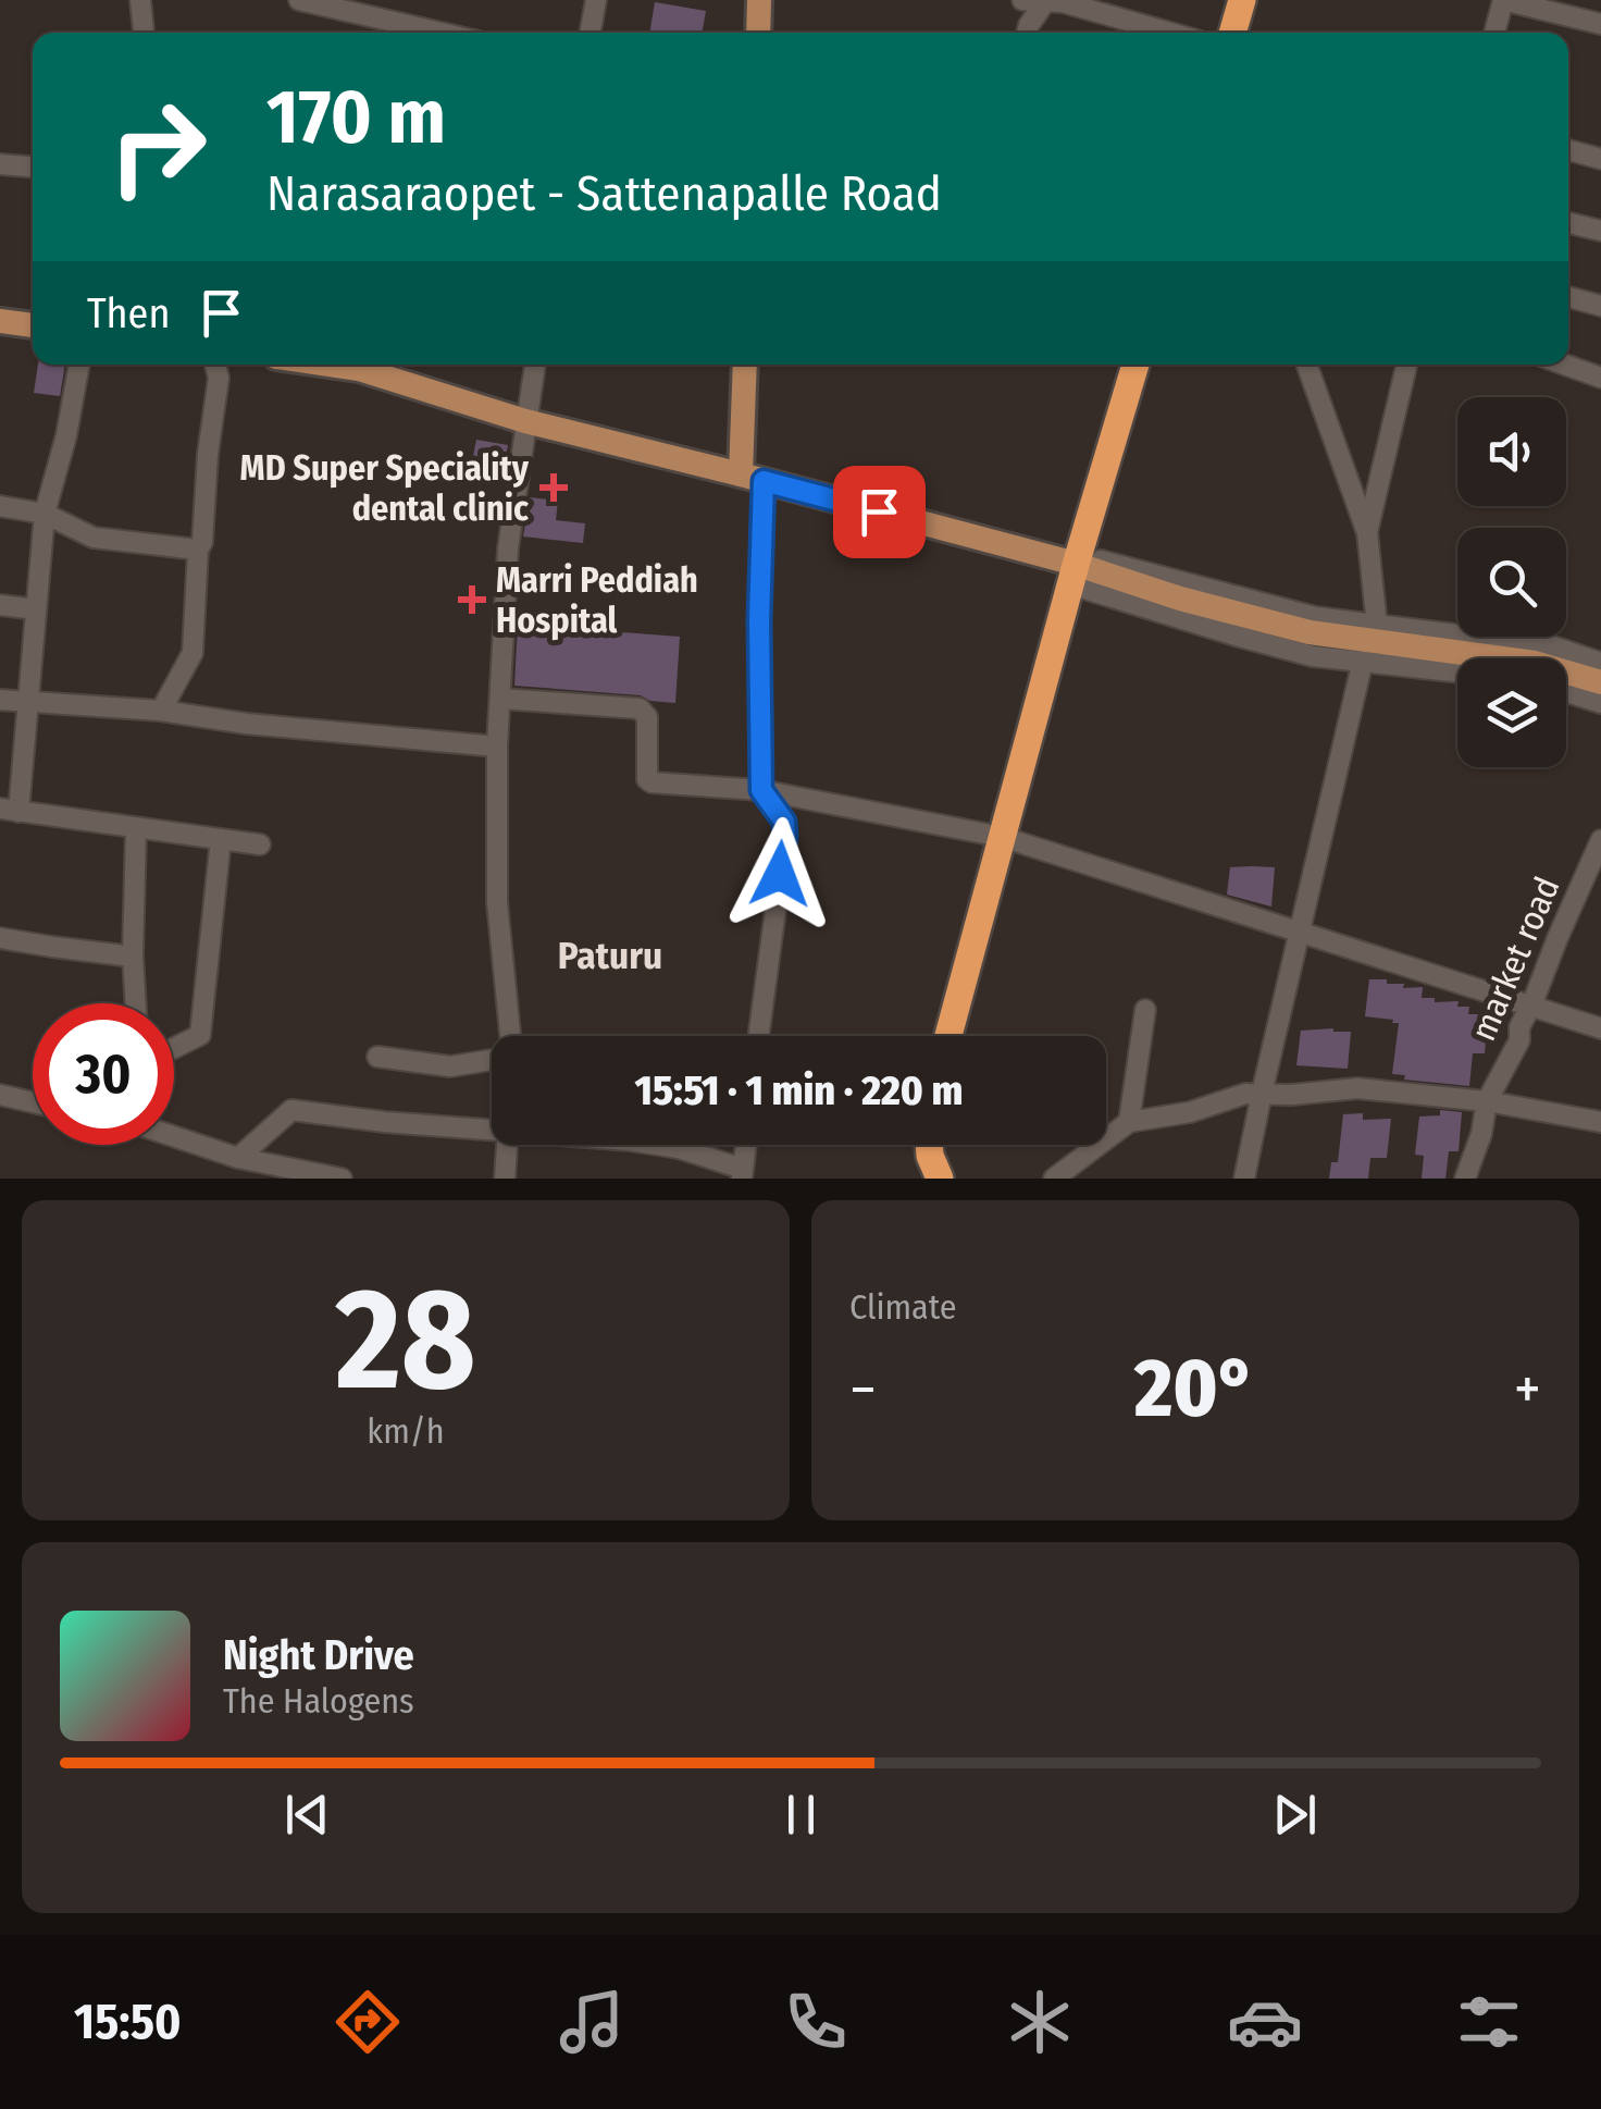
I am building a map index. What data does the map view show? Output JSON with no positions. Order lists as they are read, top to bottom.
{
  "streets": {
    "street": ["market road"]
  },
  "districts": ["Paturu"],
  "places": {
    "health": ["MD Super Speciality dental clinic", "Marri Peddiah Hospital"]
  },
  "page": {
    "turn": ["170 m", "Narasaraopet - Sattenapalle Road"],
    "then": "Then",
    "limit": "30",
    "trip": "15:51 · 1 min · 220 m",
    "tile": [
      ["28", "km/h"],
      "Climate"
    ],
    "heat": ["−", "20°", "+"],
    "song": ["Night Drive", "The Halogens"],
    "tabs": "15:50"
  }
}
